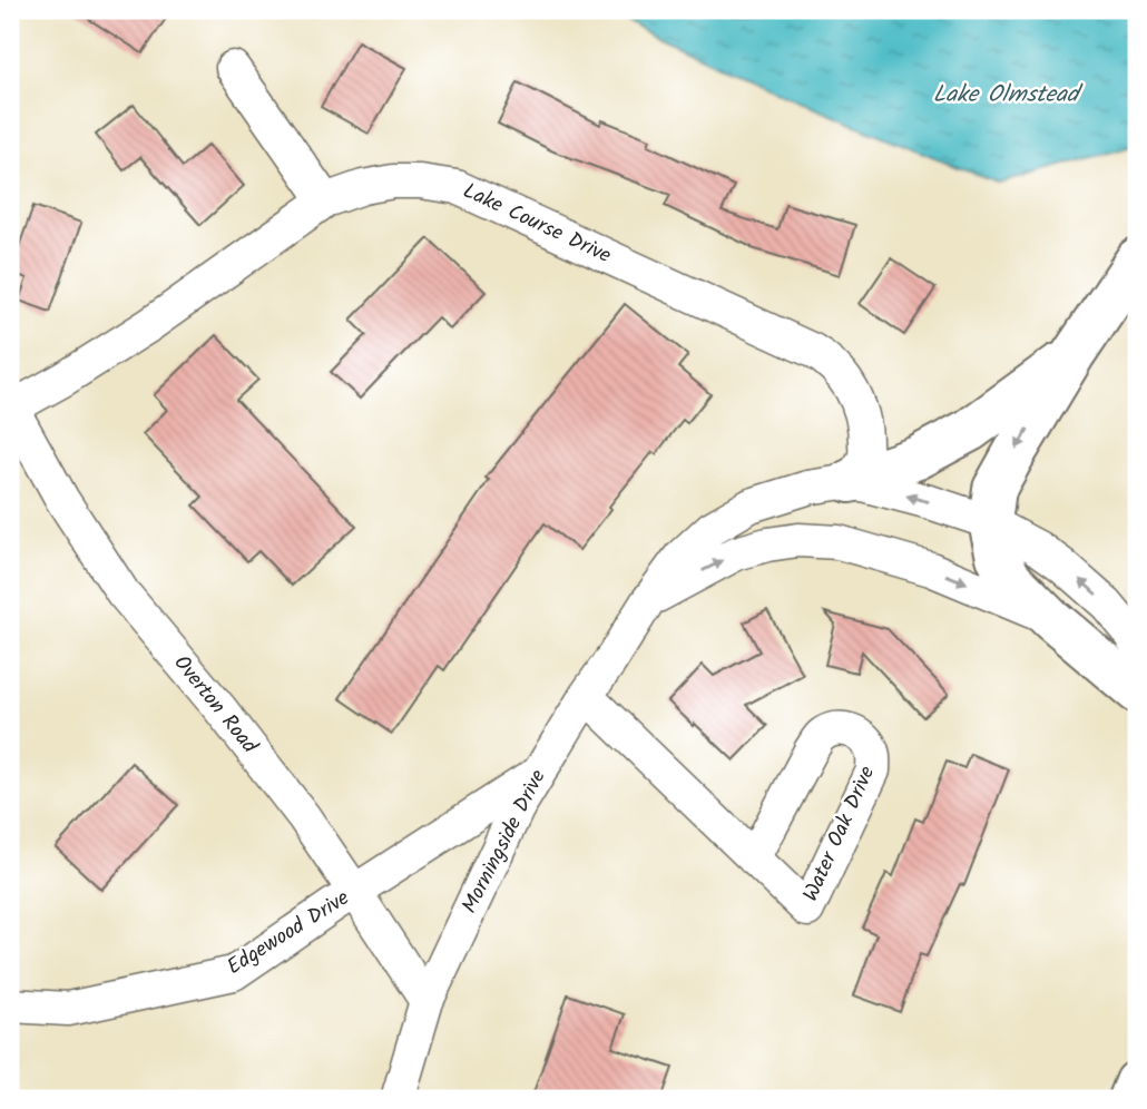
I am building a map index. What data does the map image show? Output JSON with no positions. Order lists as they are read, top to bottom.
{
  "streets": {
    "street": [
      "Lake Course Drive",
      "Overton Road",
      "Water Oak Drive",
      "Morningside Drive",
      "Edgewood Drive"
    ]
  },
  "crossings": [
    ["Lake Course Drive", "Overton Road"],
    ["Lake Course Drive", "Morningside Drive"],
    ["Overton Road", "Morningside Drive"],
    ["Overton Road", "Edgewood Drive"],
    ["Water Oak Drive", "Morningside Drive"],
    ["Morningside Drive", "Edgewood Drive"]
  ],
  "water": ["Lake Olmstead"]
}
